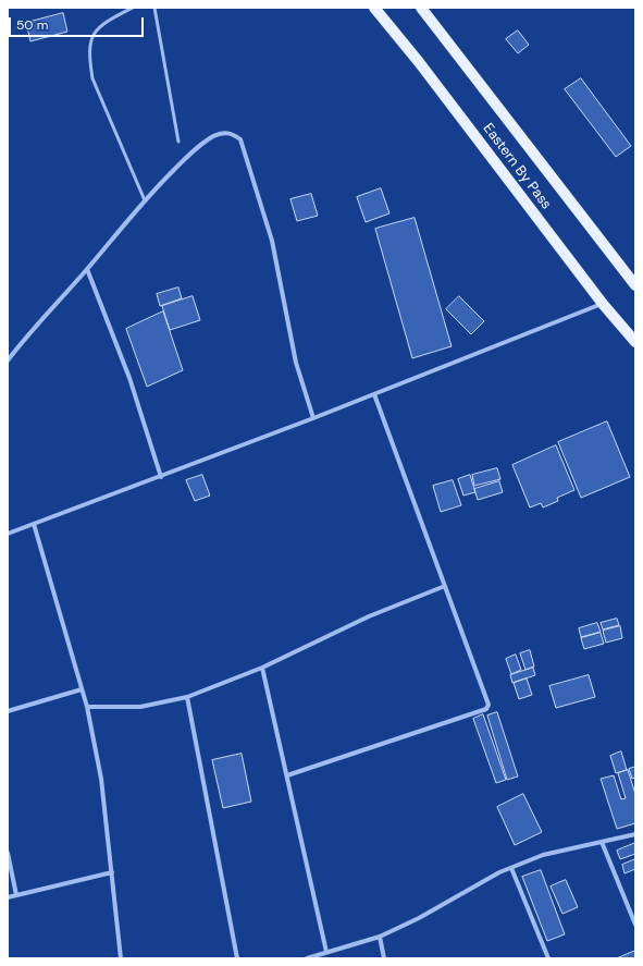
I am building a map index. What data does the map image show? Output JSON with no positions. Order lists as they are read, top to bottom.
{
  "streets": {
    "main road": ["Eastern By Pass"]
  },
  "scale_bar": "50 m"
}
